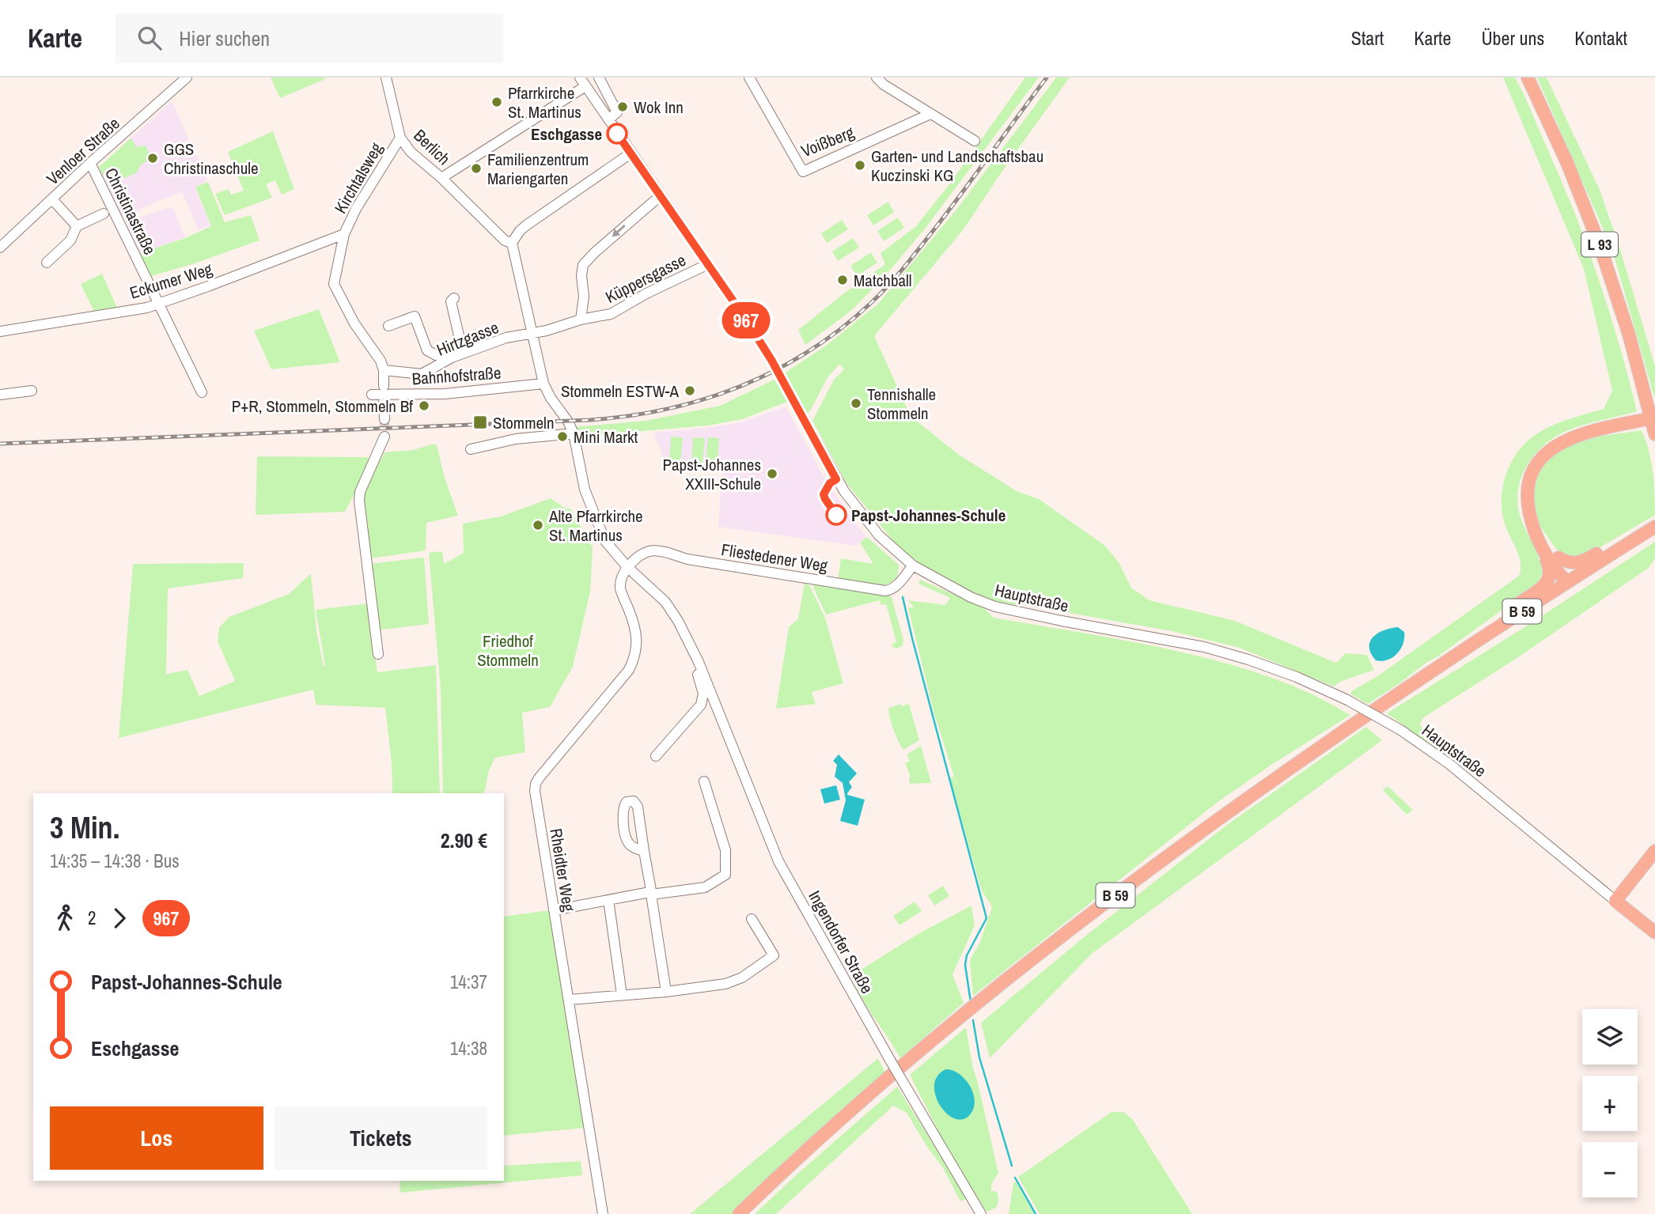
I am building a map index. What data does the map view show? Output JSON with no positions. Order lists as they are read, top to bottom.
{
  "streets": {
    "main road": ["L 93", "B 59"],
    "street": [
      "Voißberg",
      "Berlich",
      "Venloer Straße",
      "Kirchtalsweg",
      "Christinastraße",
      "Küppersgasse",
      "Eckumer Weg",
      "Hirtzgasse",
      "Bahnhofstraße",
      "Fliestedener Weg",
      "Hauptstraße",
      "Rheidter Weg",
      "Ingendorfer Straße"
    ]
  },
  "crossings": [
    ["Berlich", "Kirchtalsweg"],
    ["Venloer Straße", "Christinastraße"],
    ["Kirchtalsweg", "Eckumer Weg"],
    ["Kirchtalsweg", "Hirtzgasse"],
    ["Christinastraße", "Eckumer Weg"],
    ["Küppersgasse", "Hirtzgasse"],
    ["Küppersgasse", "Hauptstraße"],
    ["Bahnhofstraße", "Ingendorfer Straße"],
    ["Fliestedener Weg", "Hauptstraße"],
    ["Fliestedener Weg", "Rheidter Weg"],
    ["Fliestedener Weg", "Ingendorfer Straße"],
    ["Rheidter Weg", "Ingendorfer Straße"]
  ],
  "parks": ["Friedhof Stommeln"],
  "places": {
    "other": [
      "Pfarrkirche St. Martinus",
      "Wok Inn",
      "Eschgasse",
      "GGS Christinaschule",
      "Garten- und Landschaftsbau Kuczinski KG",
      "Familienzentrum Mariengarten",
      "Matchball",
      "Stommeln ESTW-A",
      "Tennishalle Stommeln",
      "P+R, Stommeln, Stommeln Bf",
      "Mini Markt",
      "Papst-Johannes XXIII-Schule",
      "Papst-Johannes-Schule",
      "Alte Pfarrkirche St. Martinus"
    ],
    "transit": ["Stommeln"]
  },
  "lines": ["bus line 967"],
  "page": {
    "header": "Karte",
    "search": "Hier suchen",
    "nav": [
      "Start",
      "Karte",
      "Über uns",
      "Kontakt"
    ],
    "on_map": "967",
    "heading": ["3 Min.", "14:35 – 14:38 · Bus", "2.90 €"],
    "legs": ["2", "967"],
    "list": [
      {
        "name": "Papst-Johannes-Schule",
        "value": "14:37"
      },
      {
        "name": "Eschgasse",
        "value": "14:38"
      }
    ],
    "map_buttons": ["+", "−"],
    "buttons": ["Los", "Tickets"]
  }
}
